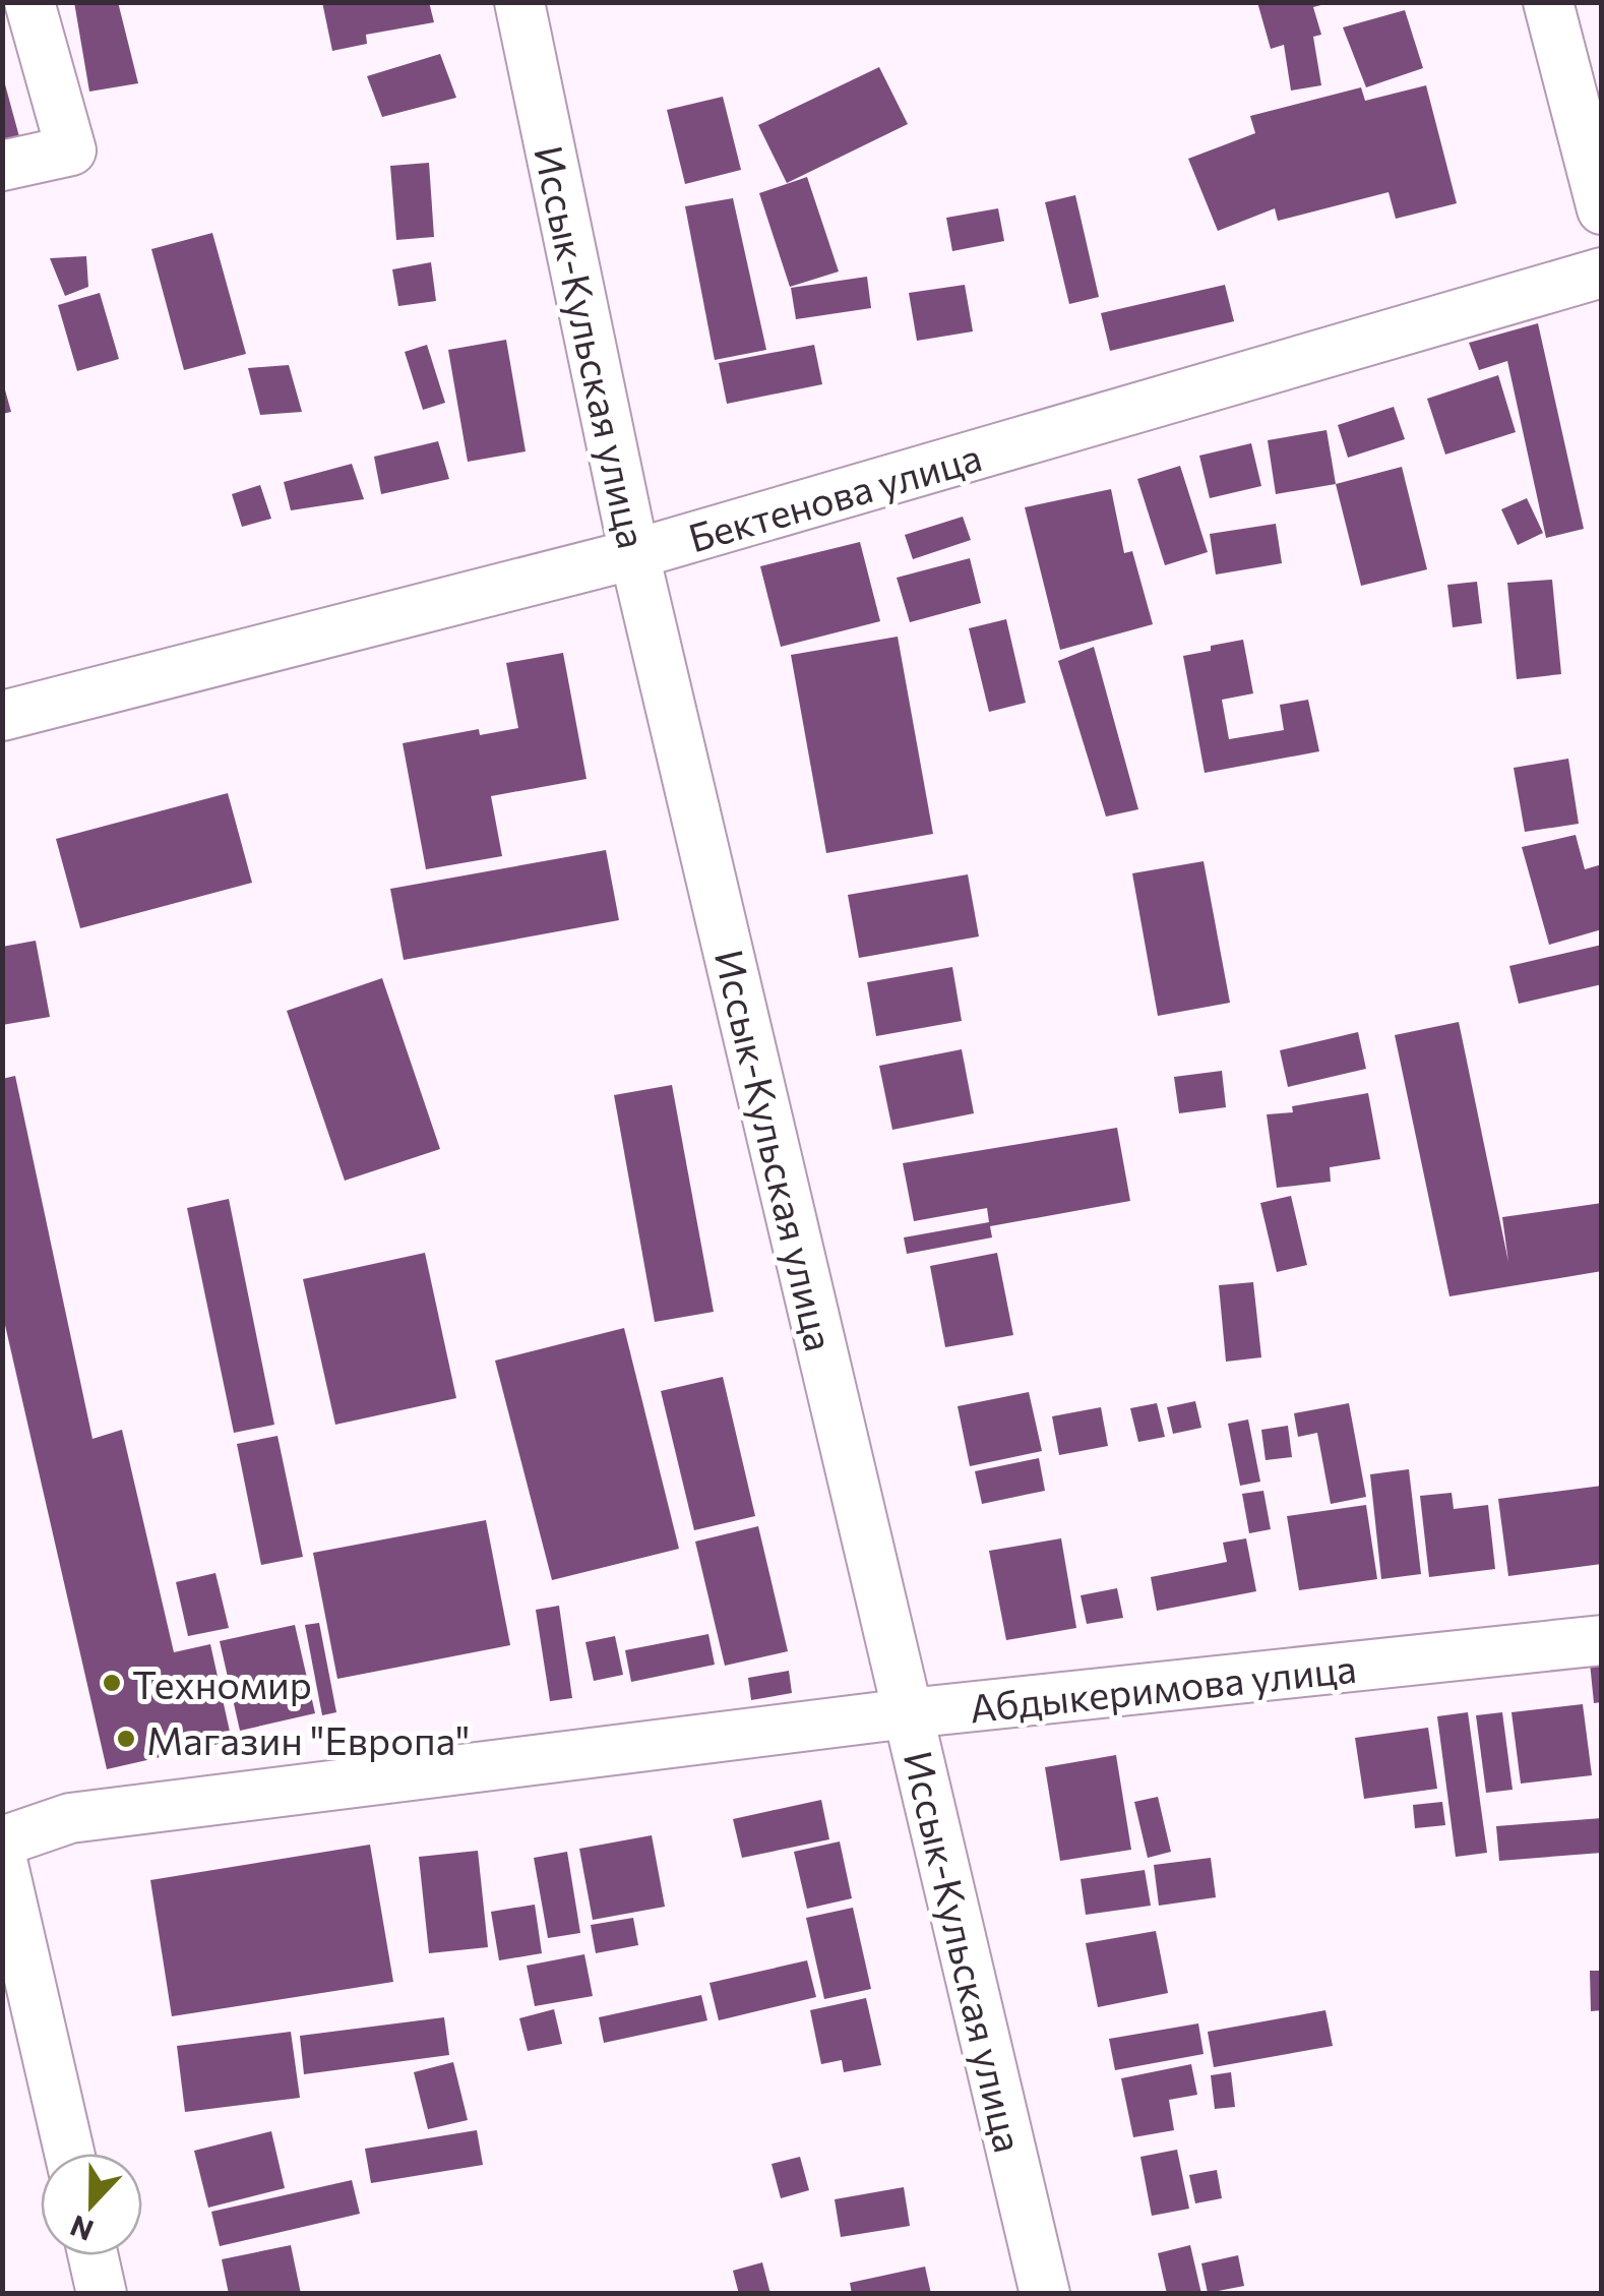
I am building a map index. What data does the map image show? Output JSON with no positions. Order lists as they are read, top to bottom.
{
  "streets": {
    "street": ["Иссык-Кульская улица", "Бектенова улица", "Абдыкеримова улица"]
  },
  "crossings": [
    ["Иссык-Кульская улица", "Бектенова улица"],
    ["Иссык-Кульская улица", "Абдыкеримова улица"]
  ],
  "places": ["Техномир", "Магазин \"Европа\""],
  "north": "bottom"
}
